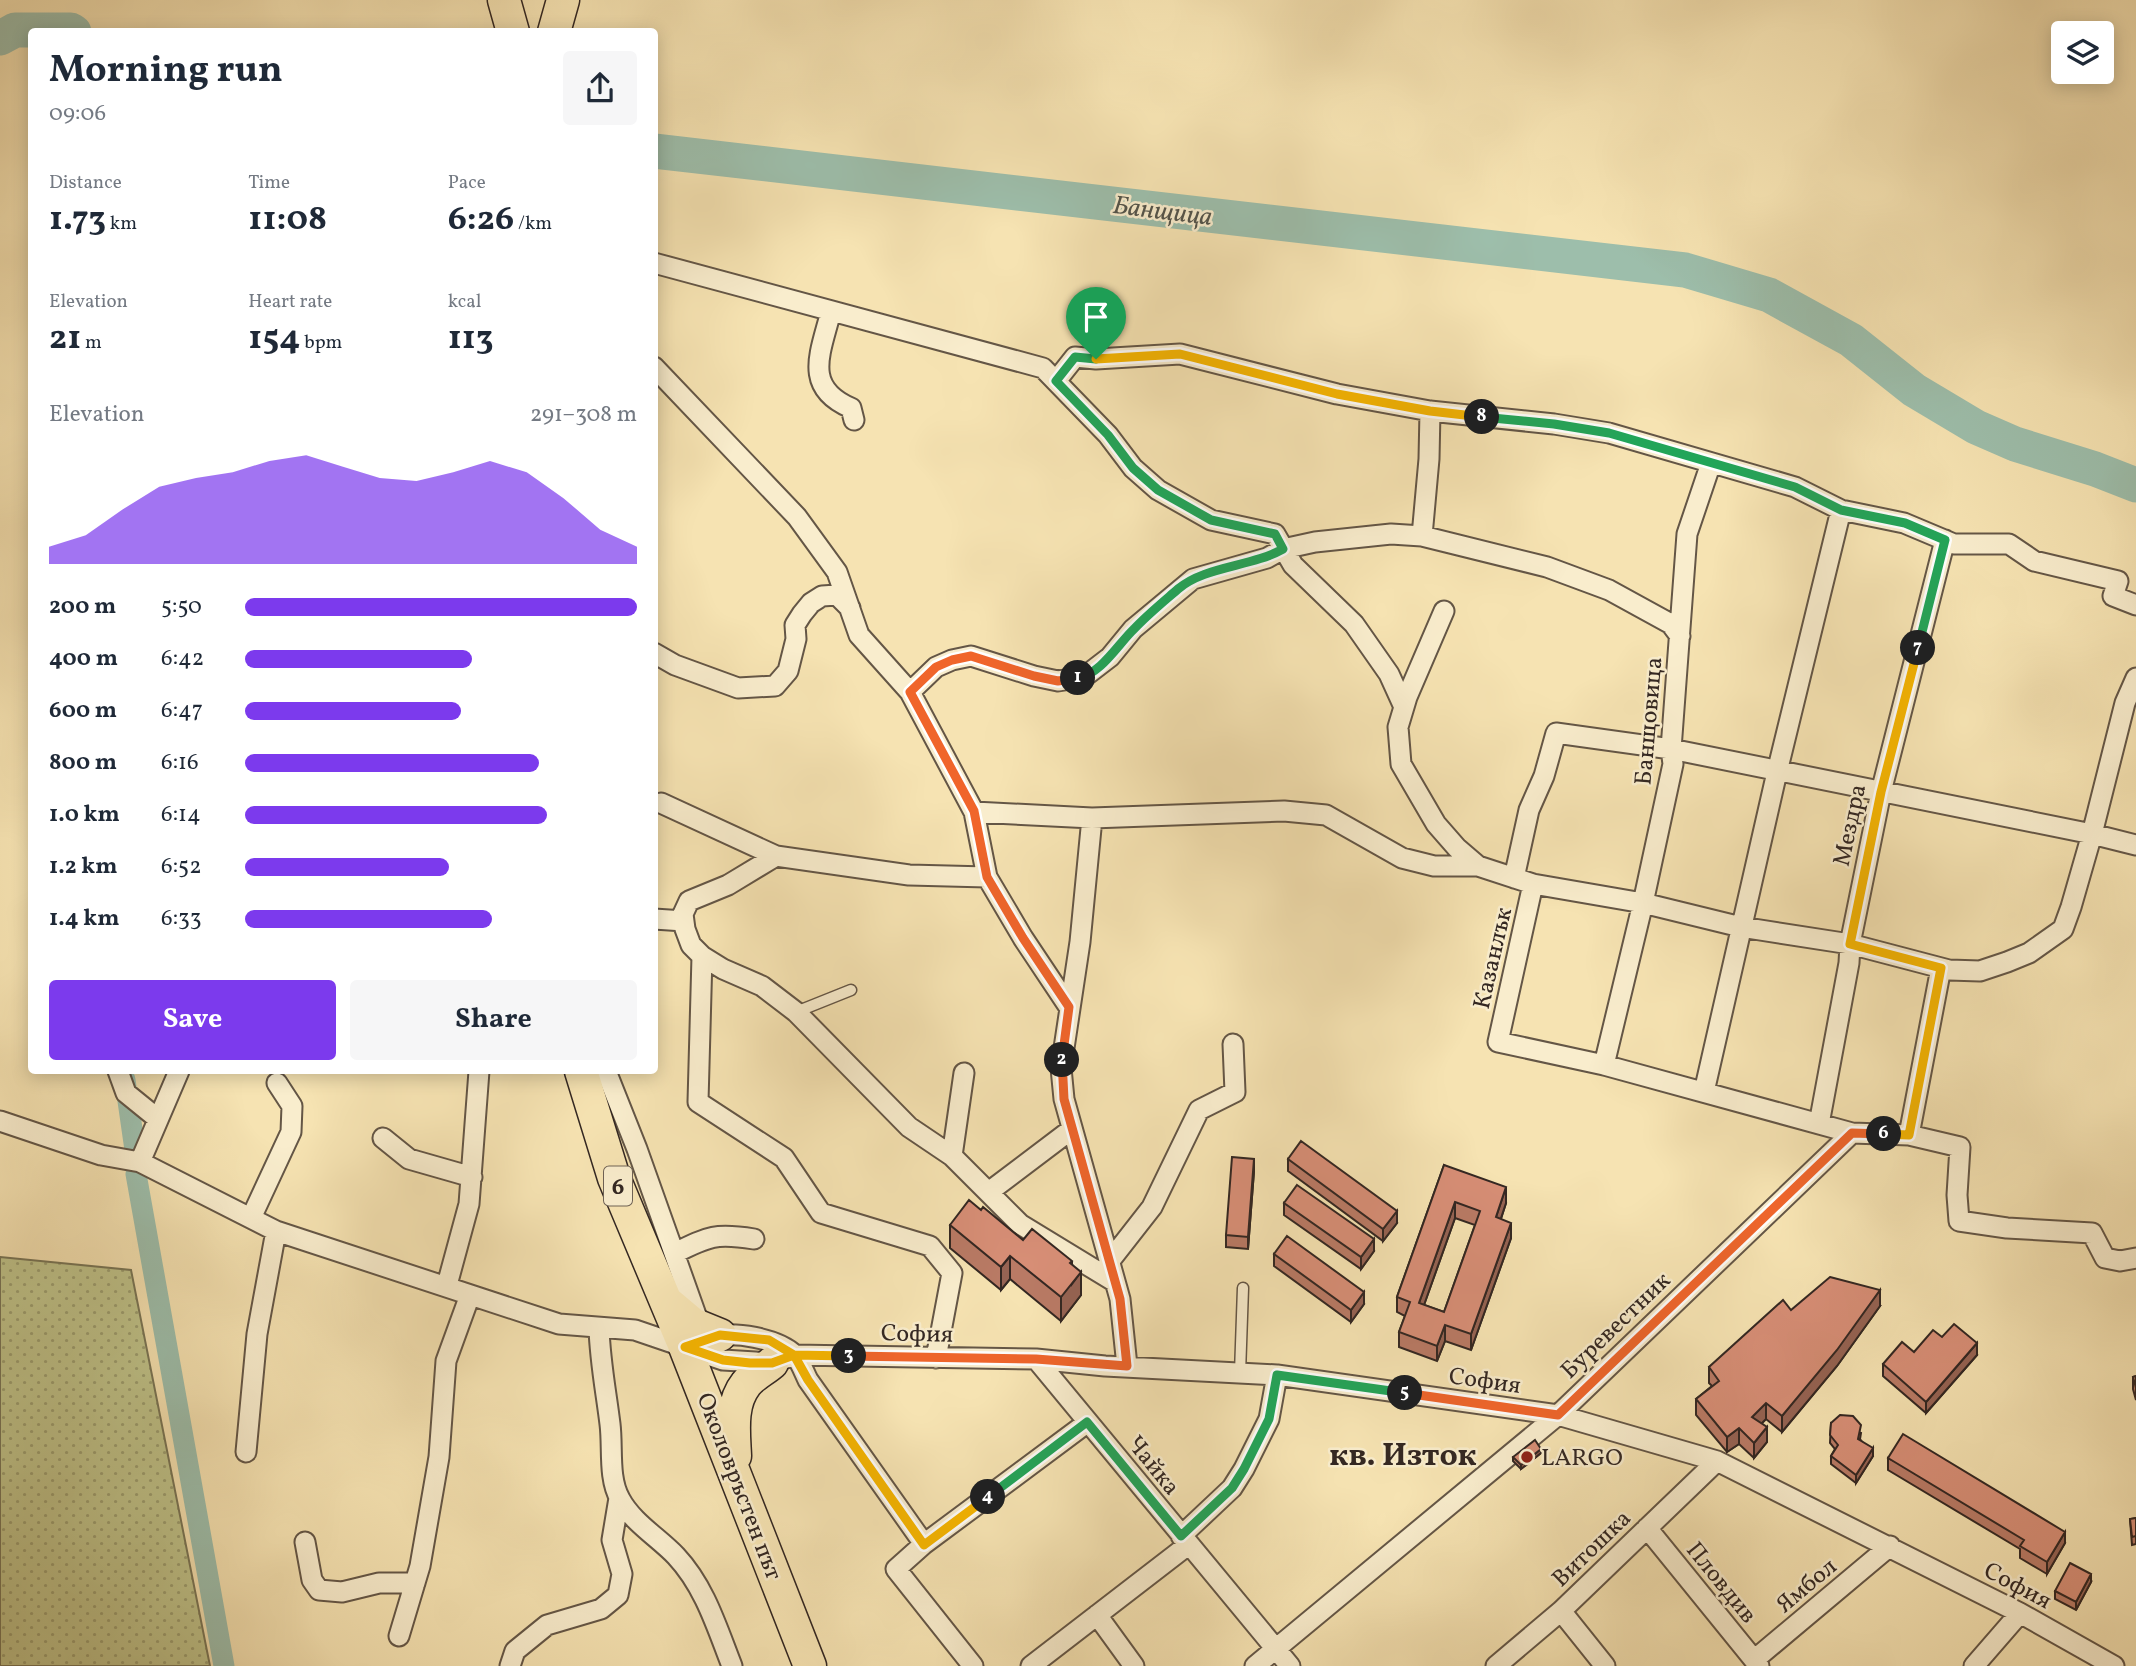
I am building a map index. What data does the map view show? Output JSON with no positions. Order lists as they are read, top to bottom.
{
  "streets": {
    "main road": ["6", "Околовръстен път"],
    "street": [
      "Банщовица",
      "Мездра",
      "Казанлък",
      "Буревестник",
      "София",
      "Чайка",
      "Витошка",
      "Пловдив",
      "Ямбол"
    ]
  },
  "crossings": [
    ["Банщовица", "Казанлък"],
    ["6", "София"],
    ["6", "Околовръстен път"],
    ["Буревестник", "София"],
    ["Буревестник", "Чайка"],
    ["София", "Чайка"],
    ["София", "Околовръстен път"],
    ["София", "Витошка"],
    ["София", "Ямбол"],
    ["Витошка", "Пловдив"],
    ["Пловдив", "Ямбол"]
  ],
  "districts": ["кв. Изток"],
  "water": ["Банщица"],
  "places": ["LARGO"],
  "page": {
    "heading": ["Morning run", "09:06"],
    "stats": [
      ["Distance", "1.73 km"],
      ["Time", "11:08"],
      ["Pace", "6:26 /km"],
      ["Elevation", "21 m"],
      ["Heart rate", "154 bpm"],
      ["kcal", "113"]
    ],
    "chart": ["Elevation", "291–308 m"],
    "pins": [
      "8",
      "7",
      "1",
      "2",
      "6",
      "3",
      "5",
      "4"
    ],
    "list": [
      {
        "name": "200 m",
        "note": "5:50"
      },
      {
        "name": "400 m",
        "note": "6:42"
      },
      {
        "name": "600 m",
        "note": "6:47"
      },
      {
        "name": "800 m",
        "note": "6:16"
      },
      {
        "name": "1.0 km",
        "note": "6:14"
      },
      {
        "name": "1.2 km",
        "note": "6:52"
      },
      {
        "name": "1.4 km",
        "note": "6:33"
      }
    ],
    "buttons": ["Save", "Share"]
  }
}
